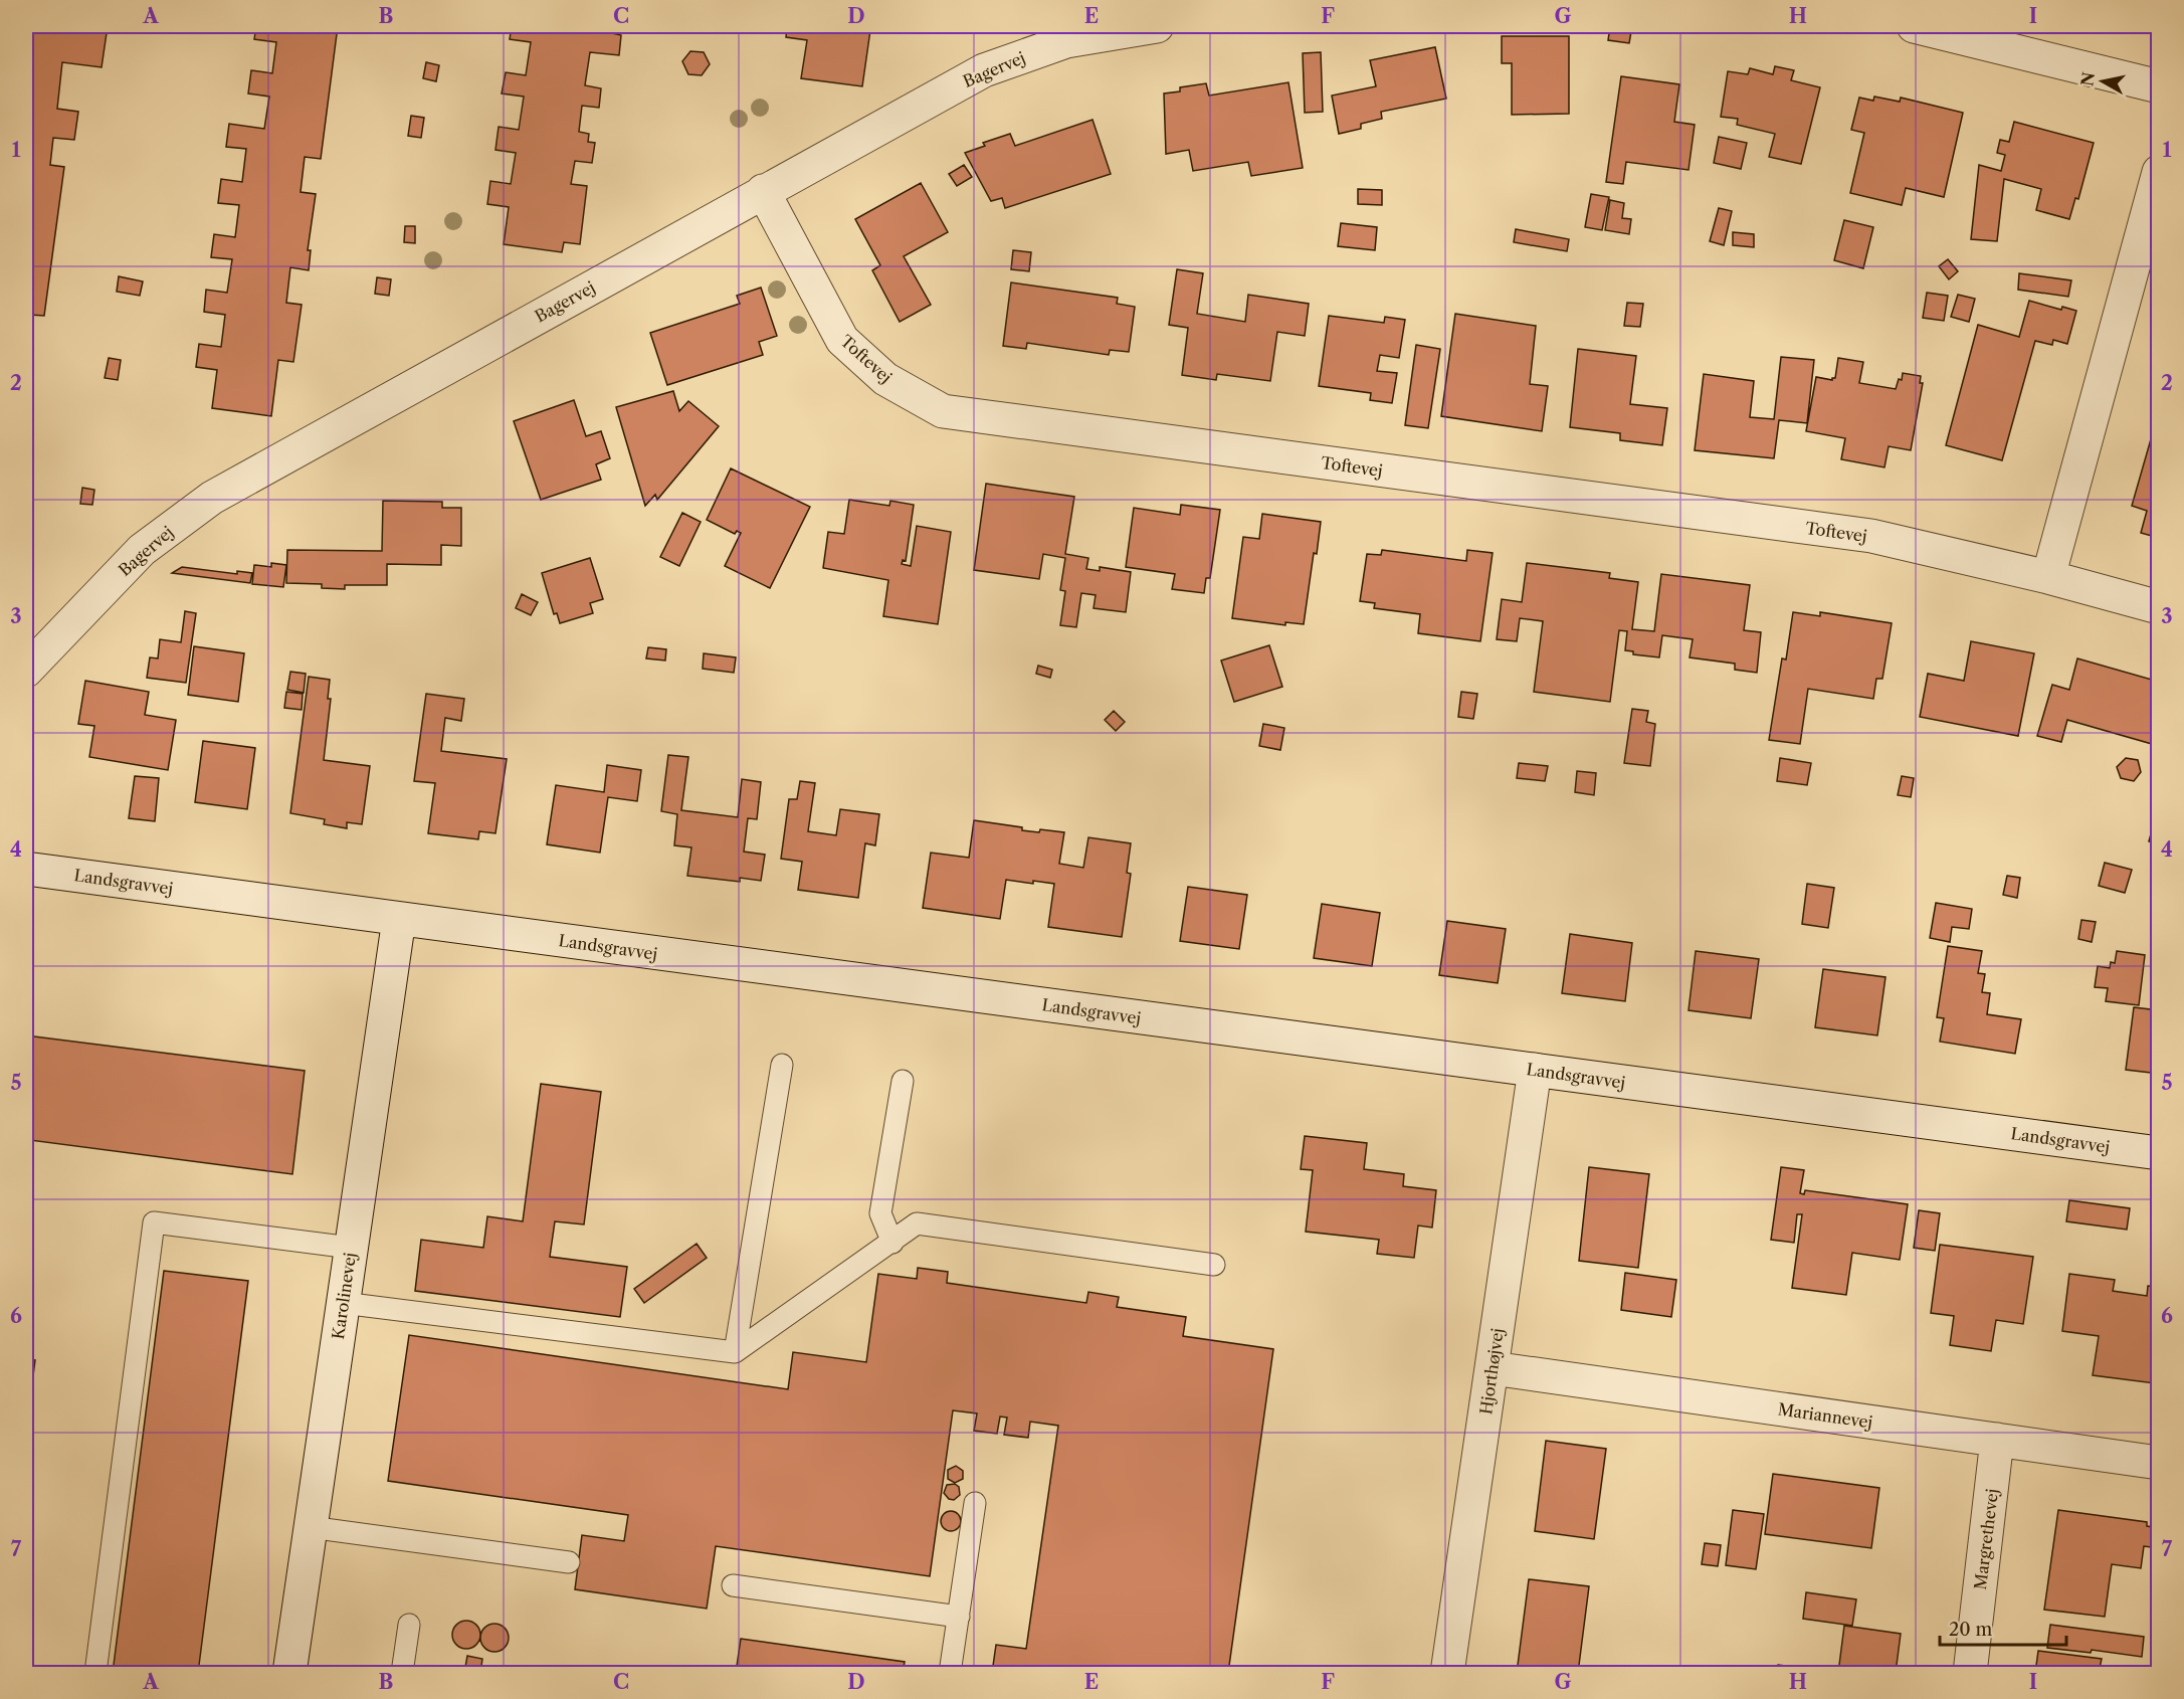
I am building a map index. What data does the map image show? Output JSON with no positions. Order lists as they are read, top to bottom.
{
  "streets": {
    "street": [
      "Bagervej",
      "Toftevej",
      "Landsgravvej",
      "Karolinevej",
      "Hjorthøjvej",
      "Mariannevej",
      "Margrethevej"
    ]
  },
  "crossings": [
    ["Bagervej", "Toftevej"],
    ["Landsgravvej", "Karolinevej"],
    ["Landsgravvej", "Hjorthøjvej"],
    ["Hjorthøjvej", "Mariannevej"],
    ["Mariannevej", "Margrethevej"]
  ],
  "scale_bar": "20 m",
  "north": "left",
  "grid": {
    "columns": [
      "A",
      "B",
      "C",
      "D",
      "E",
      "F",
      "G",
      "H",
      "I"
    ],
    "rows": [
      "1",
      "2",
      "3",
      "4",
      "5",
      "6",
      "7"
    ]
  }
}
